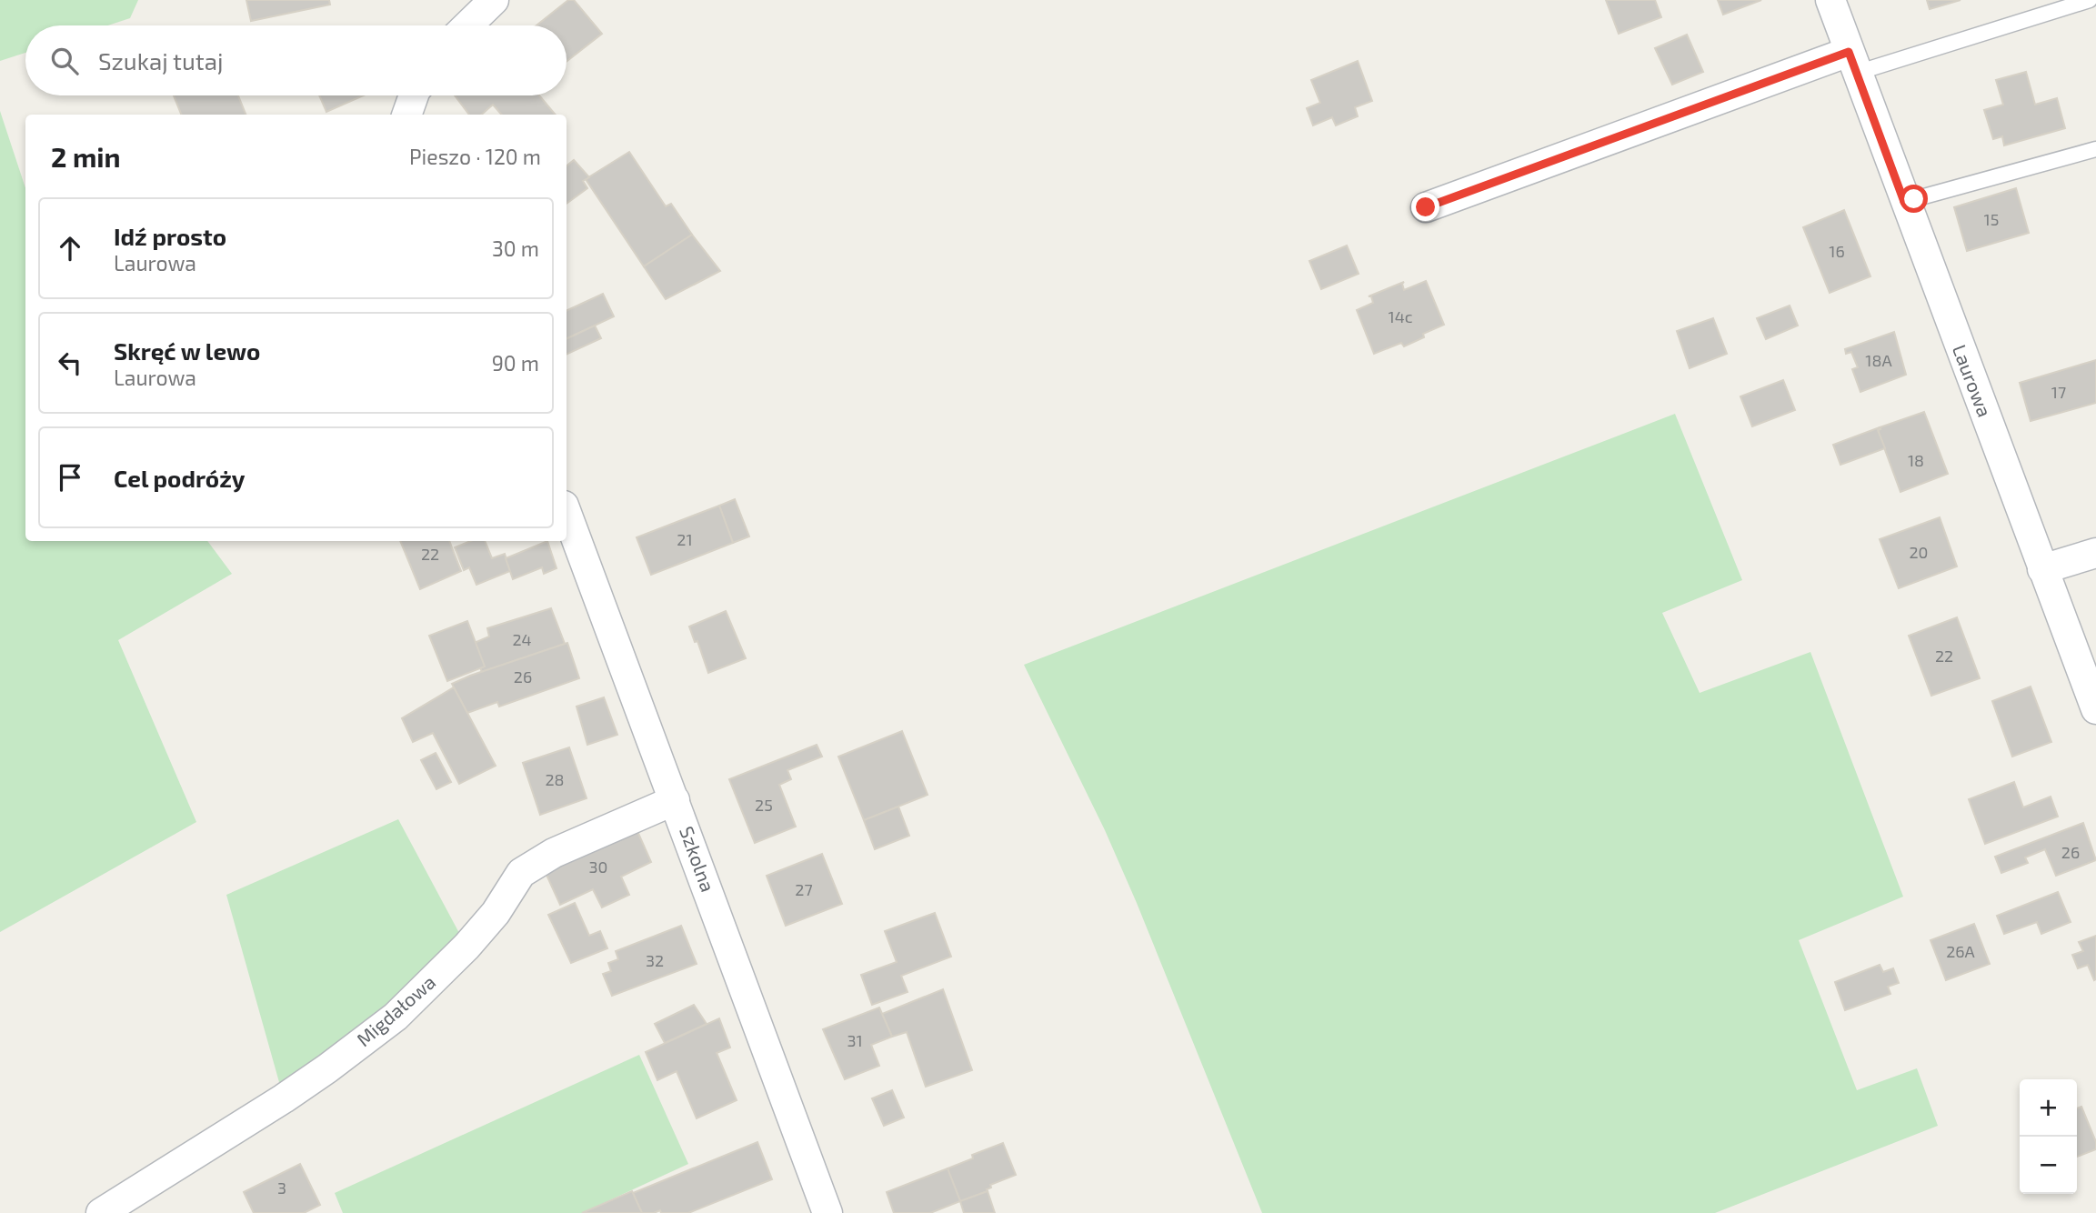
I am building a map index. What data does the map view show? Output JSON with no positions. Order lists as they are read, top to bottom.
{
  "streets": {
    "street": ["Laurowa", "Szkolna", "Migdałowa"]
  },
  "crossings": [
    ["Szkolna", "Migdałowa"]
  ],
  "house_numbers": [
    "15",
    "16",
    "14c",
    "18A",
    "17",
    "18",
    "21",
    "20",
    "22",
    "24",
    "22",
    "26",
    "28",
    "25",
    "26",
    "30",
    "27",
    "26A",
    "32",
    "31",
    "3"
  ],
  "page": {
    "search": "Szukaj tutaj",
    "heading": ["2 min", "Pieszo · 120 m"],
    "list": [
      ["Idź prosto", "Laurowa", "30 m"],
      ["Skręć w lewo", "Laurowa", "90 m"],
      "Cel podróży"
    ],
    "map_buttons": ["+", "−"]
  }
}
